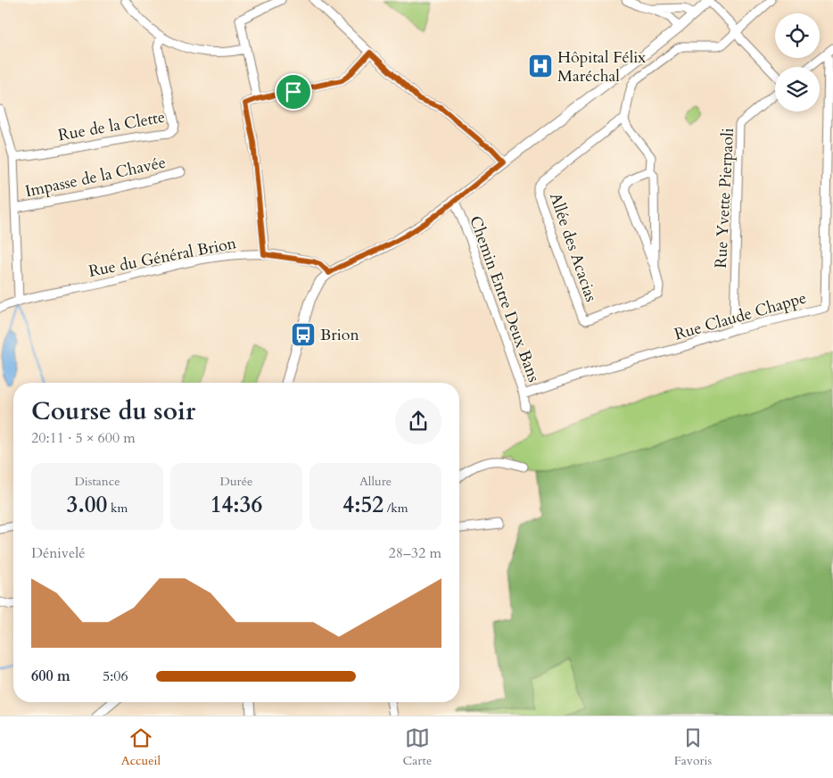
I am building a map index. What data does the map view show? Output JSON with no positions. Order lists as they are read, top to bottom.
{
  "streets": {
    "street": [
      "Rue de la Clette",
      "Impasse de la Chavée",
      "Rue Yvette Pierpaoli",
      "Allée des Acacias",
      "Rue du Général Brion",
      "Chemin Entre Deux Bans",
      "Rue Claude Chappe"
    ]
  },
  "crossings": [
    ["Rue Yvette Pierpaoli", "Rue Claude Chappe"],
    ["Chemin Entre Deux Bans", "Rue Claude Chappe"]
  ],
  "places": {
    "hospital": ["Hôpital Félix Maréchal"],
    "bus stop": ["Brion"]
  },
  "page": {
    "heading": ["Course du soir", "20:11 · 5 × 600 m"],
    "stats": [
      ["Distance", "3.00 km"],
      ["Durée", "14:36"],
      ["Allure", "4:52 /km"]
    ],
    "chart": ["Dénivelé", "28–32 m"],
    "list": [
      {
        "name": "600 m",
        "note": "5:06"
      }
    ],
    "tabs": ["Accueil", "Carte", "Favoris"]
  }
}
